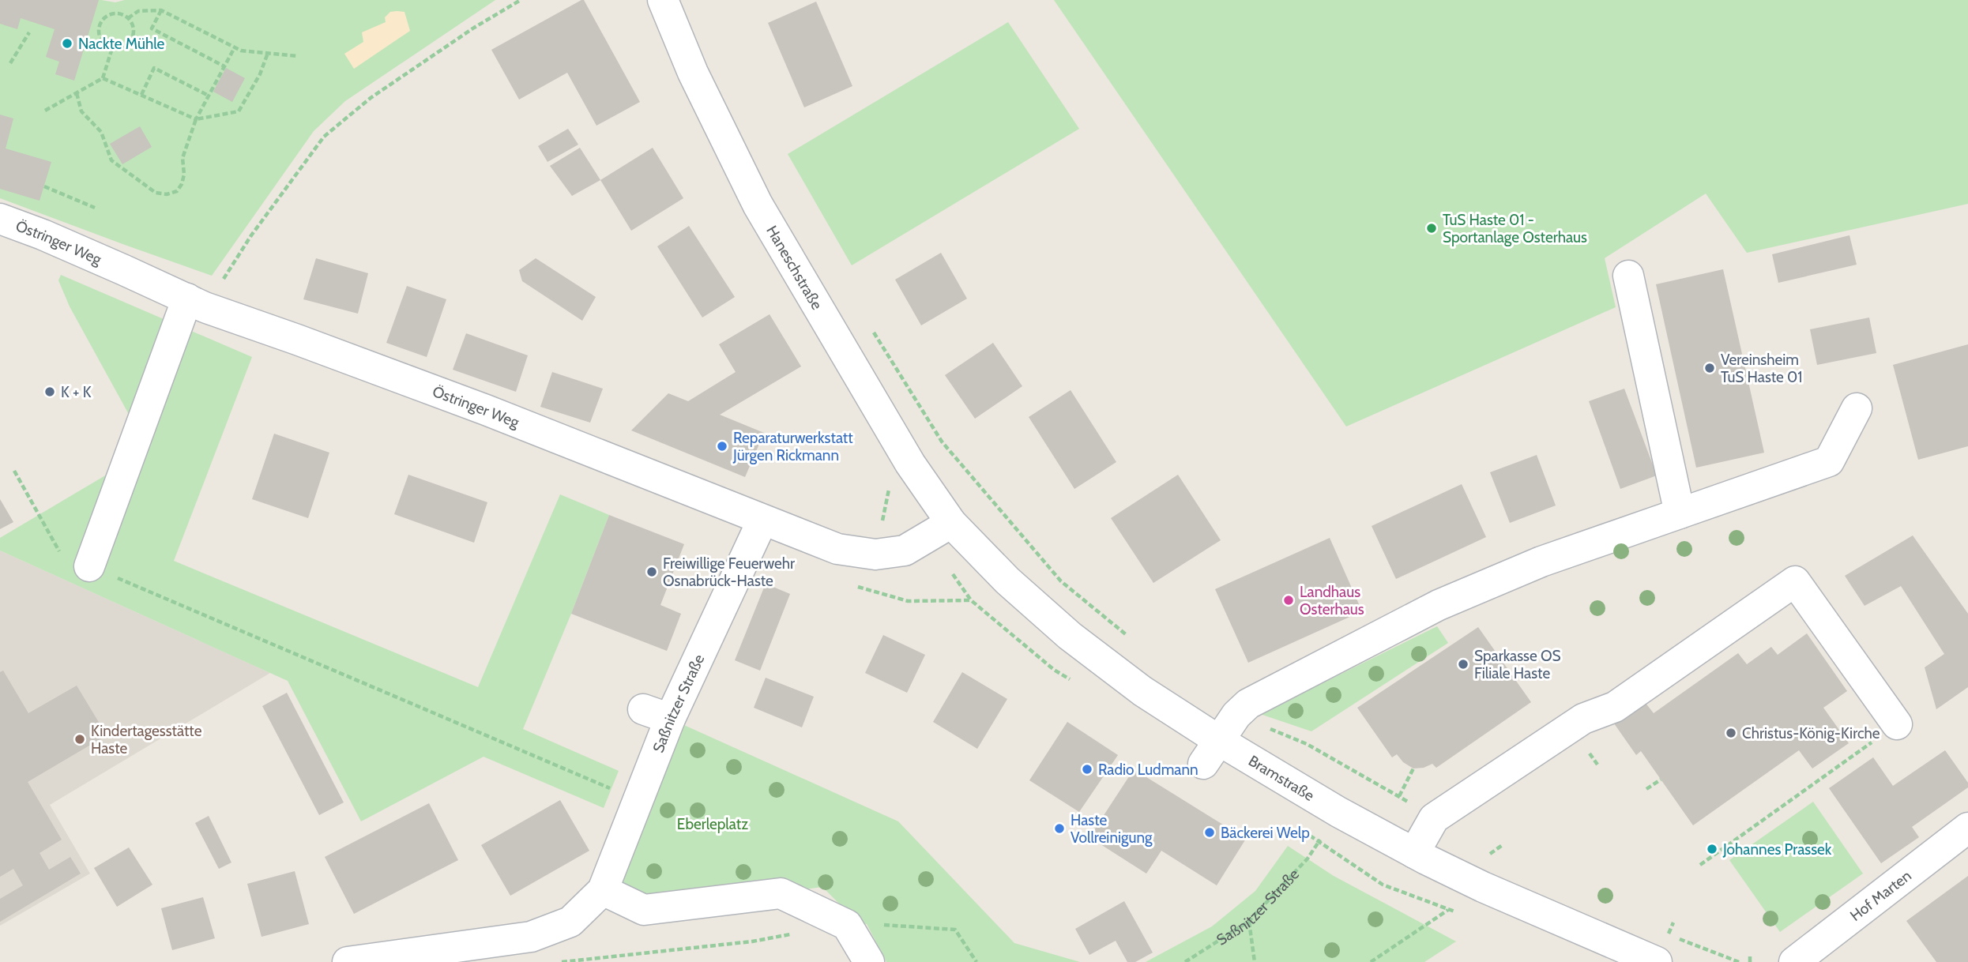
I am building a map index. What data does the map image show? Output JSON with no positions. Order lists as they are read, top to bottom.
{
  "streets": {
    "street": [
      "Östringer Weg",
      "Haneschstraße",
      "Saßnitzer Straße",
      "Bramstraße",
      "Hof Marten"
    ]
  },
  "crossings": [
    ["Östringer Weg", "Haneschstraße"],
    ["Östringer Weg", "Saßnitzer Straße"],
    ["Östringer Weg", "Bramstraße"],
    ["Haneschstraße", "Bramstraße"]
  ],
  "parks": ["Eberleplatz"],
  "places": [
    "Nackte Mühle",
    "TuS Haste 01 - Sportanlage Osterhaus",
    "Vereinsheim TuS Haste 01",
    "K + K",
    "Reparaturwerkstatt Jürgen Rickmann",
    "Freiwillige Feuerwehr Osnabrück-Haste",
    "Landhaus Osterhaus",
    "Sparkasse OS Filiale Haste",
    "Christus-König-Kirche",
    "Kindertagesstätte Haste",
    "Radio Ludmann",
    "Haste Vollreinigung",
    "Bäckerei Welp",
    "Johannes Prassek"
  ]
}
